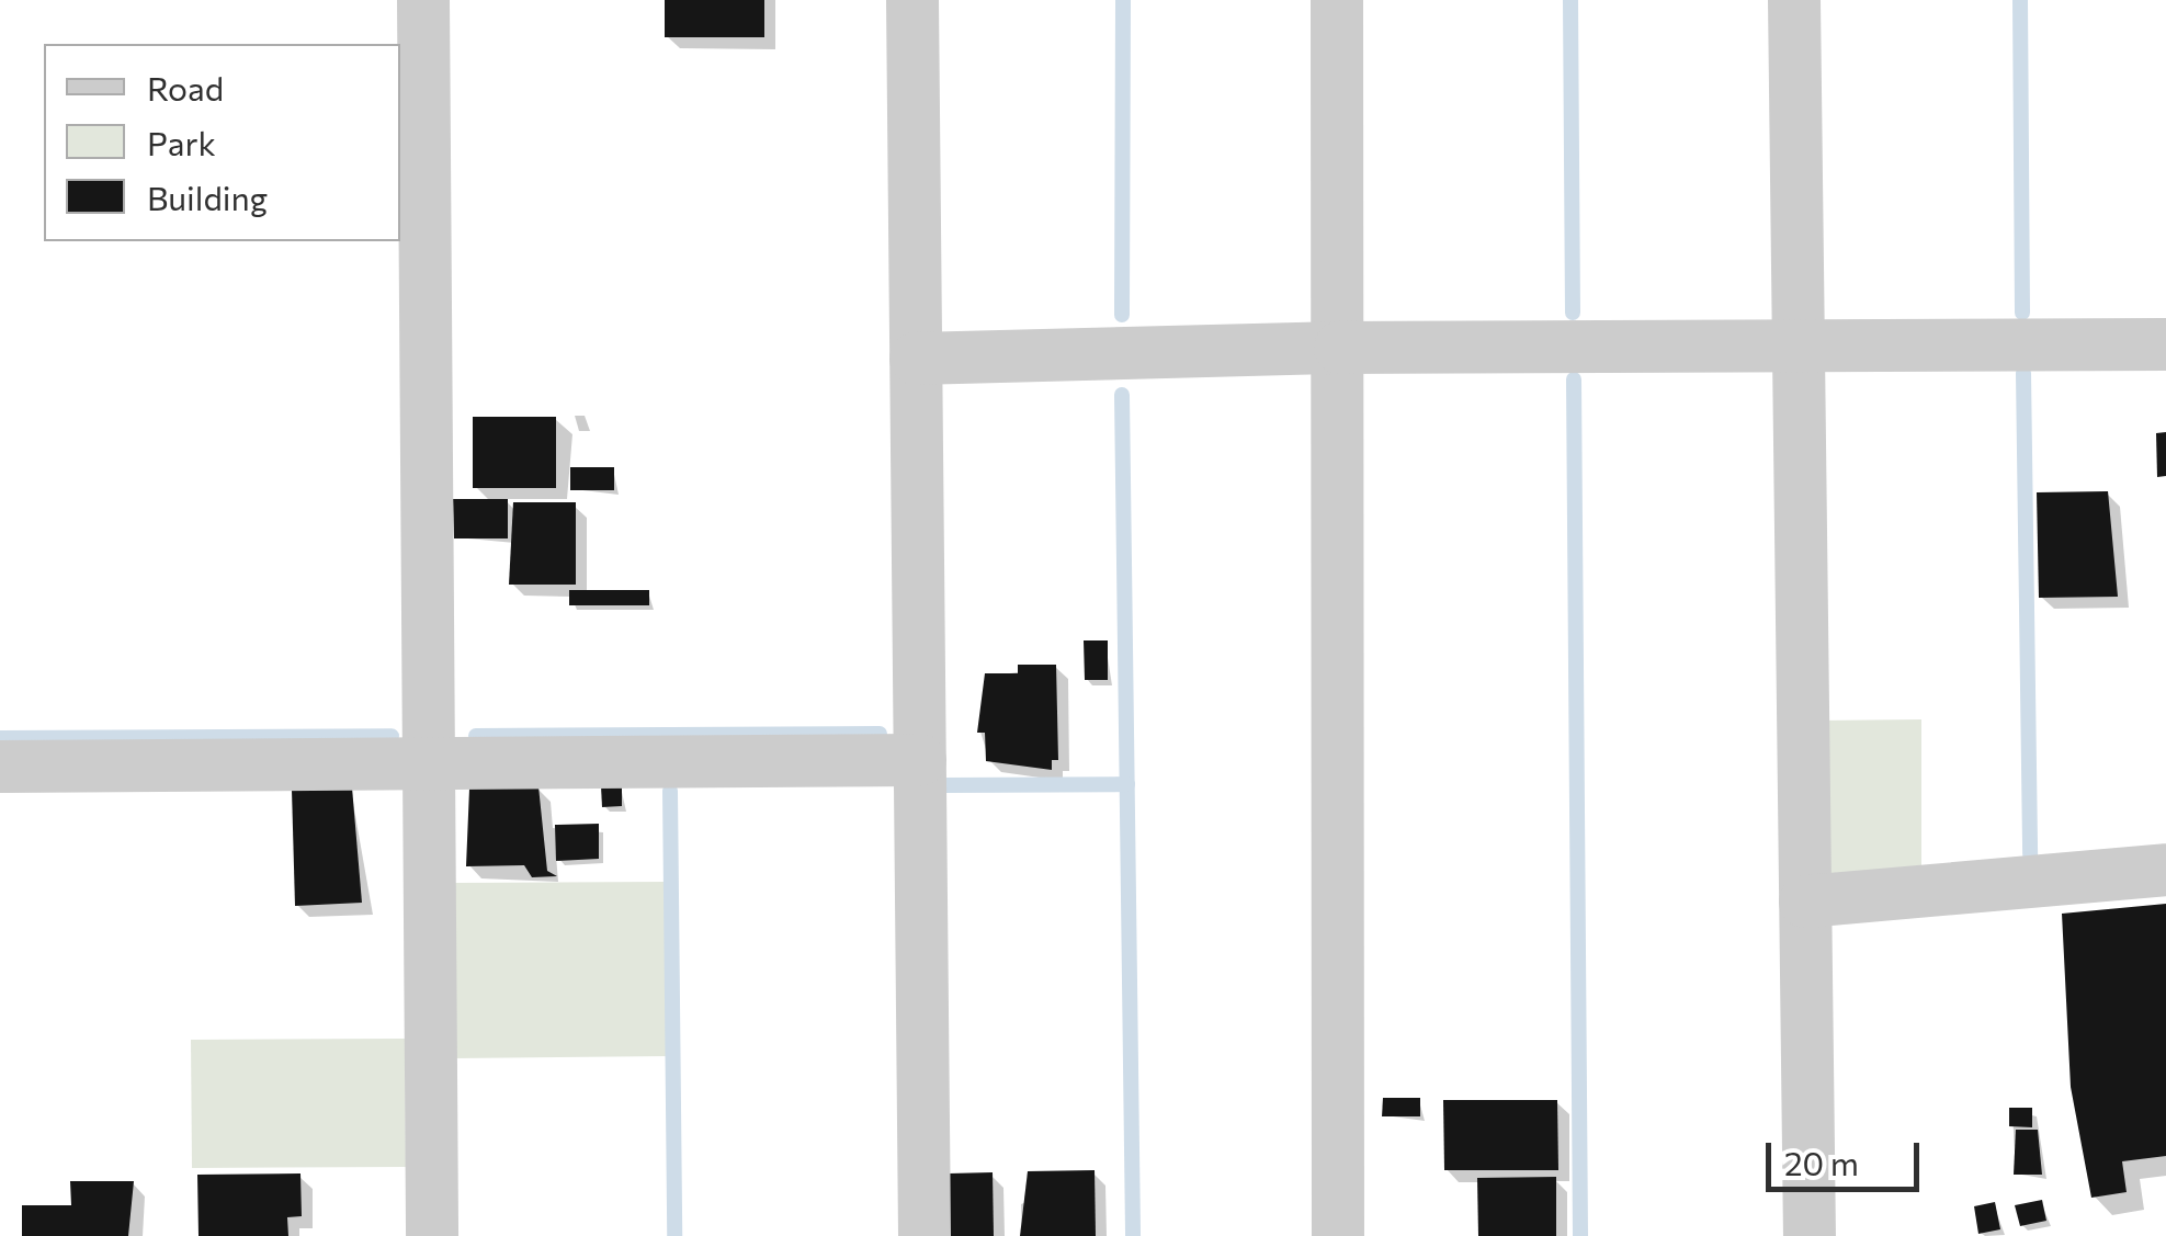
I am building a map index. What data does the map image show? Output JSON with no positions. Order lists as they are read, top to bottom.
{
  "legend": ["Road", "Park", "Building"],
  "scale_bar": "20 m"
}
